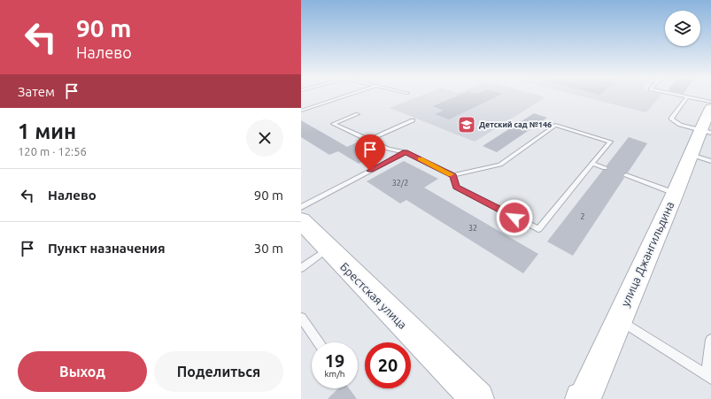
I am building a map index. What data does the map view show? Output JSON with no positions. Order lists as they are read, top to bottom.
{
  "streets": {
    "main road": ["улица Джангильдина", "Брестская улица"]
  },
  "places": {
    "school or university": ["Детский сад №146"]
  },
  "house_numbers": ["32/2", "2", "32"],
  "page": {
    "turn": ["90 m", "Налево"],
    "then": "Затем",
    "heading": ["1 мин", "120 m · 12:56"],
    "list": [
      {
        "name": "Налево",
        "value": "90 m"
      },
      {
        "name": "Пункт назначения",
        "value": "30 m"
      }
    ],
    "speed": "19 km/h",
    "limit": "20",
    "buttons": ["Выход", "Поделиться"]
  }
}
